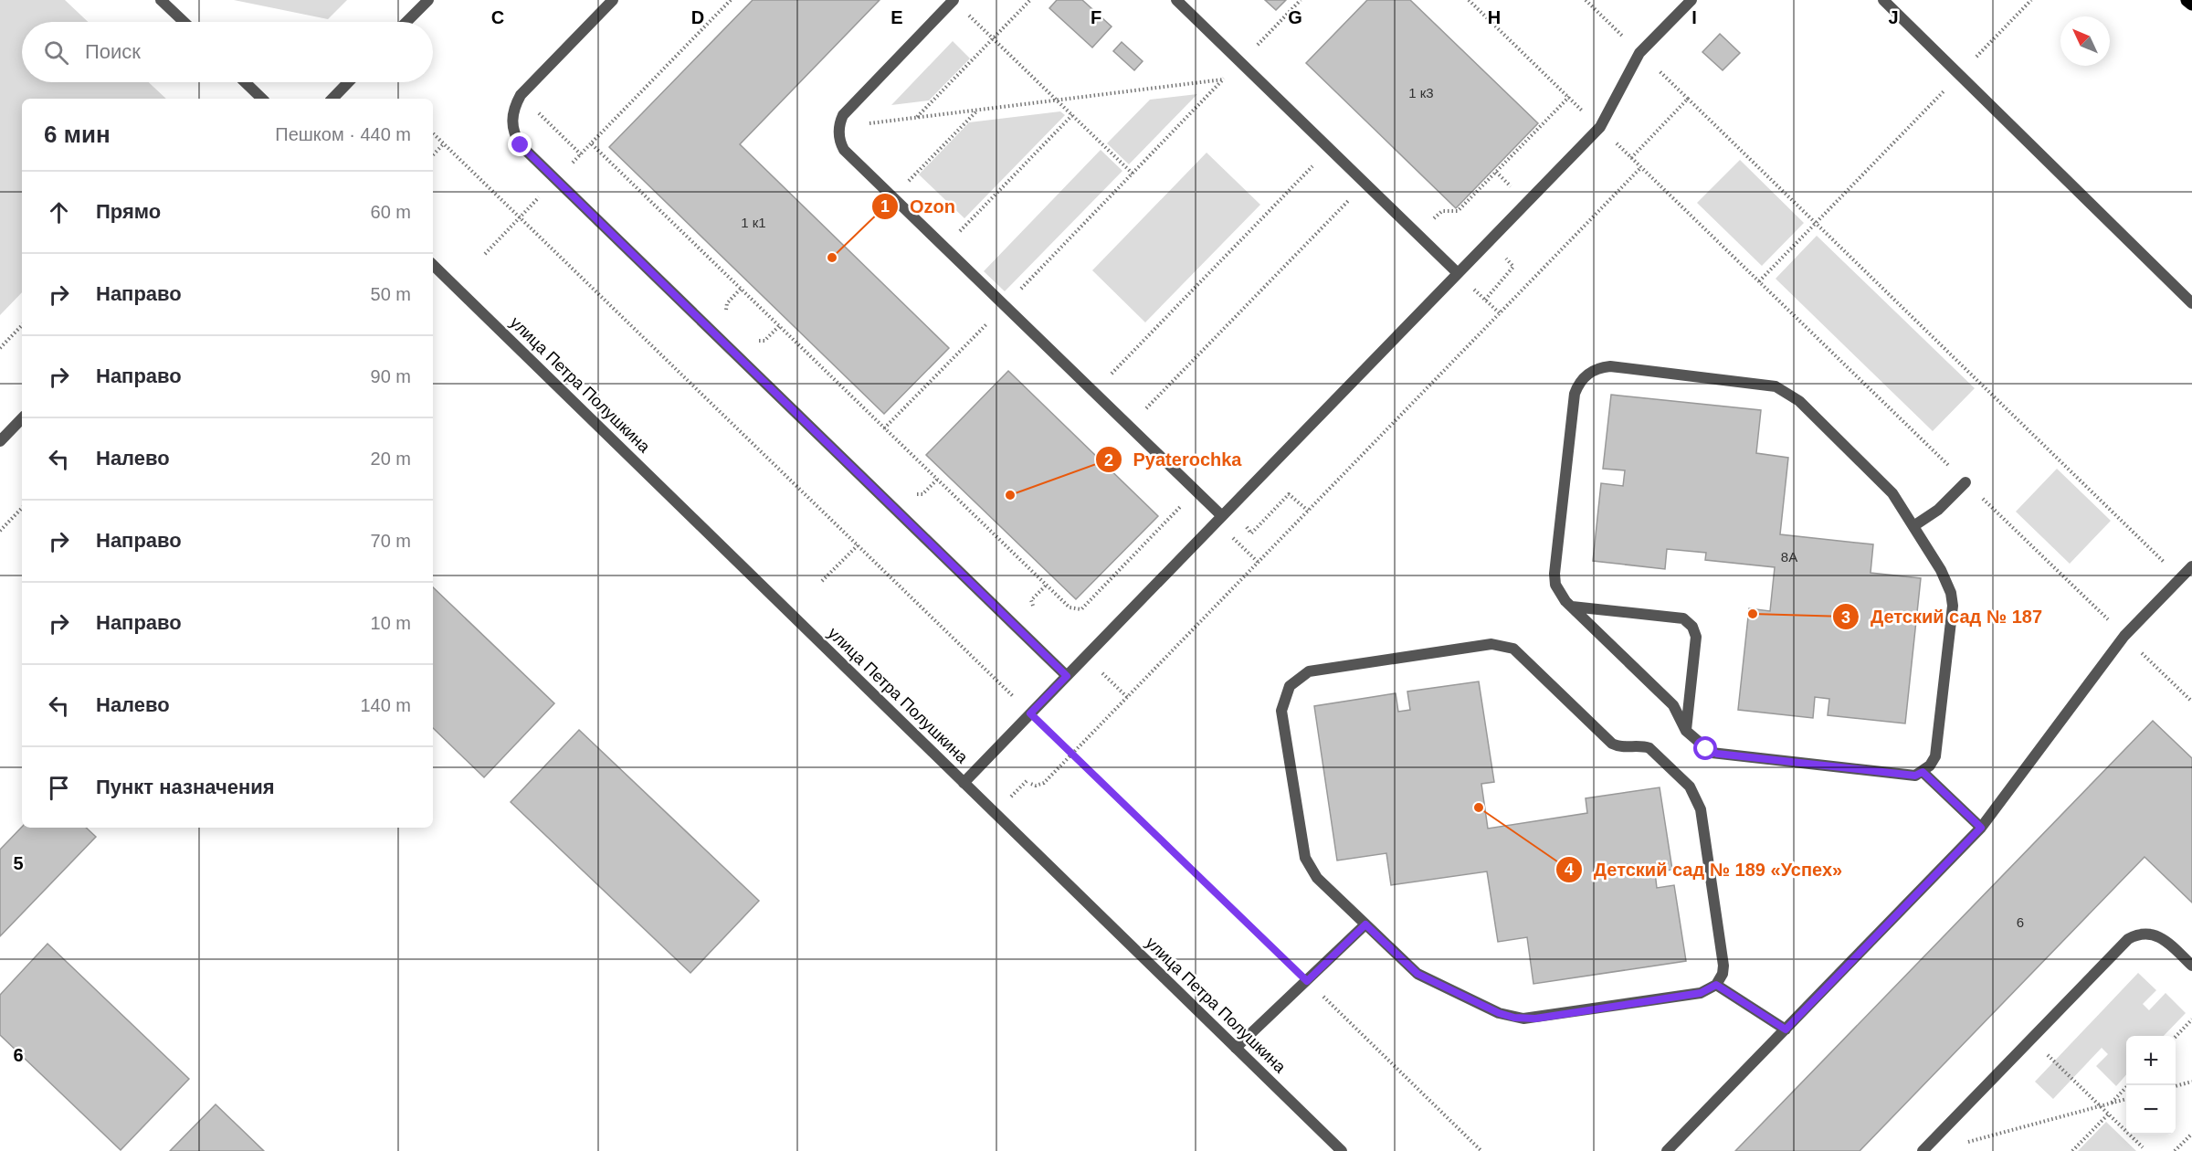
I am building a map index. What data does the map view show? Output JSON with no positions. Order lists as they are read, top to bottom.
{
  "streets": {
    "street": ["улица Петра Полушкина"]
  },
  "places": [
    "Ozon",
    "Pyaterochka",
    "Детский сад № 187",
    "Детский сад № 189 «Успех»"
  ],
  "house_numbers": [
    "1 к3",
    "1 к1",
    "8А",
    "6"
  ],
  "north": "top left",
  "page": {
    "search": "Поиск",
    "heading": ["6 мин", "Пешком · 440 m"],
    "list": [
      ["Прямо", "60 m"],
      ["Направо", "50 m"],
      ["Направо", "90 m"],
      ["Налево", "20 m"],
      ["Направо", "70 m"],
      ["Направо", "10 m"],
      ["Налево", "140 m"],
      "Пункт назначения"
    ],
    "map_buttons": ["+", "−"]
  },
  "grid": {
    "columns": [
      "C",
      "D",
      "E",
      "F",
      "G",
      "H",
      "I",
      "J"
    ],
    "rows": ["5", "6"]
  }
}
